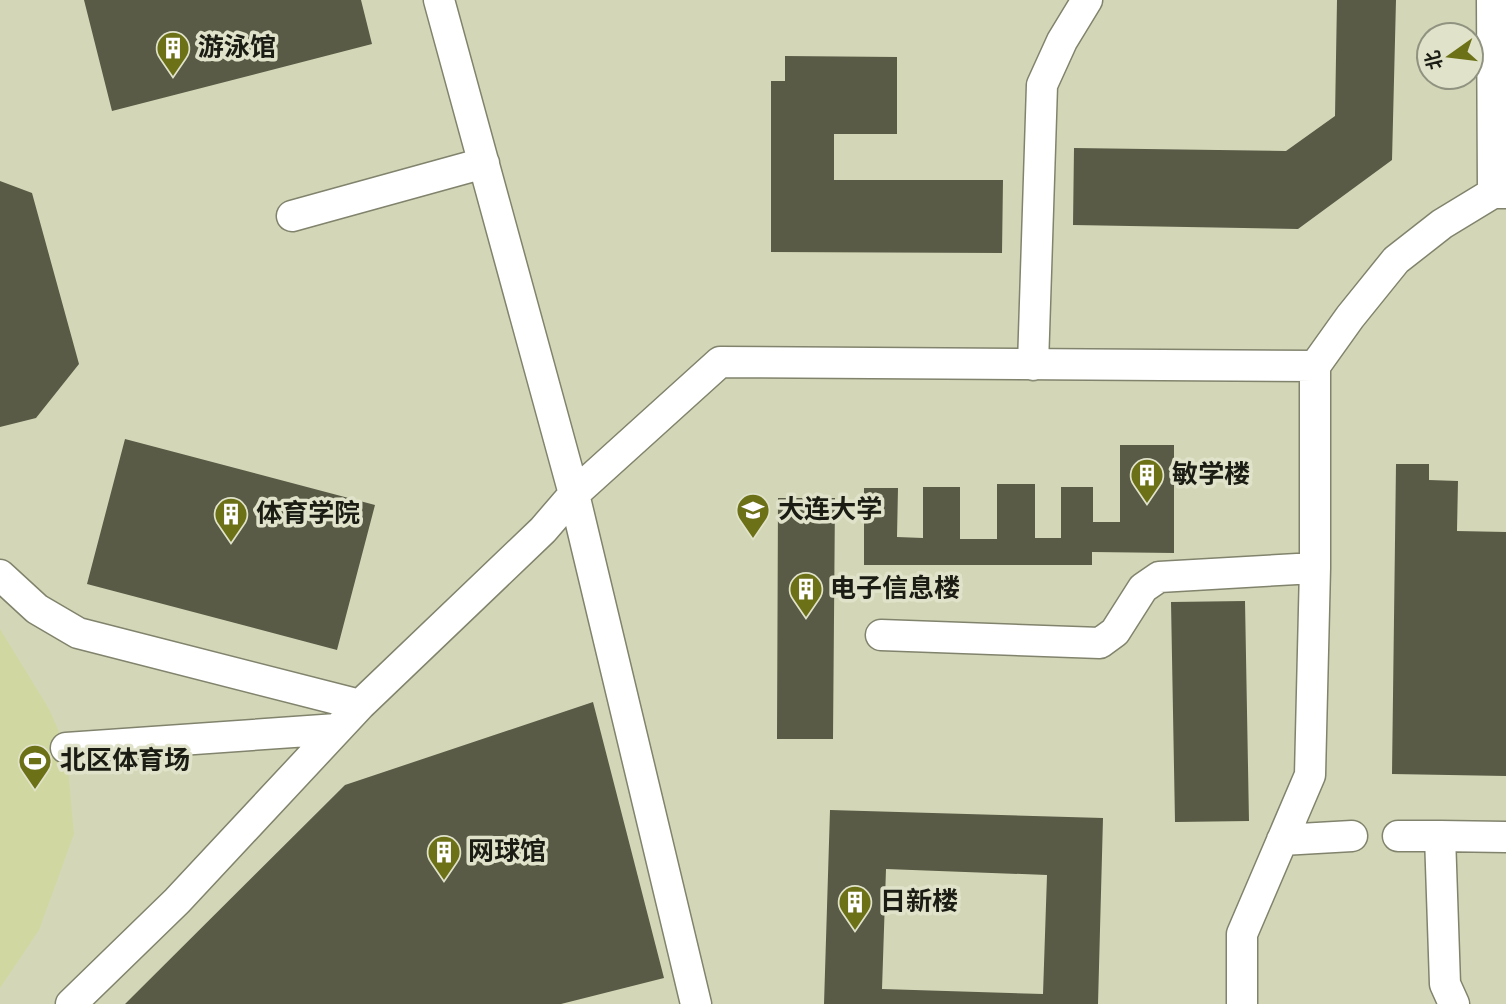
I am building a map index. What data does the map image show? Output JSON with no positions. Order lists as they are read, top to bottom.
{
  "places": {
    "building": [
      "游泳馆",
      "敏学楼",
      "体育学院",
      "电子信息楼",
      "网球馆",
      "日新楼"
    ],
    "school or university": ["大连大学"],
    "sports": ["北区体育场"]
  },
  "north": "left"
}
